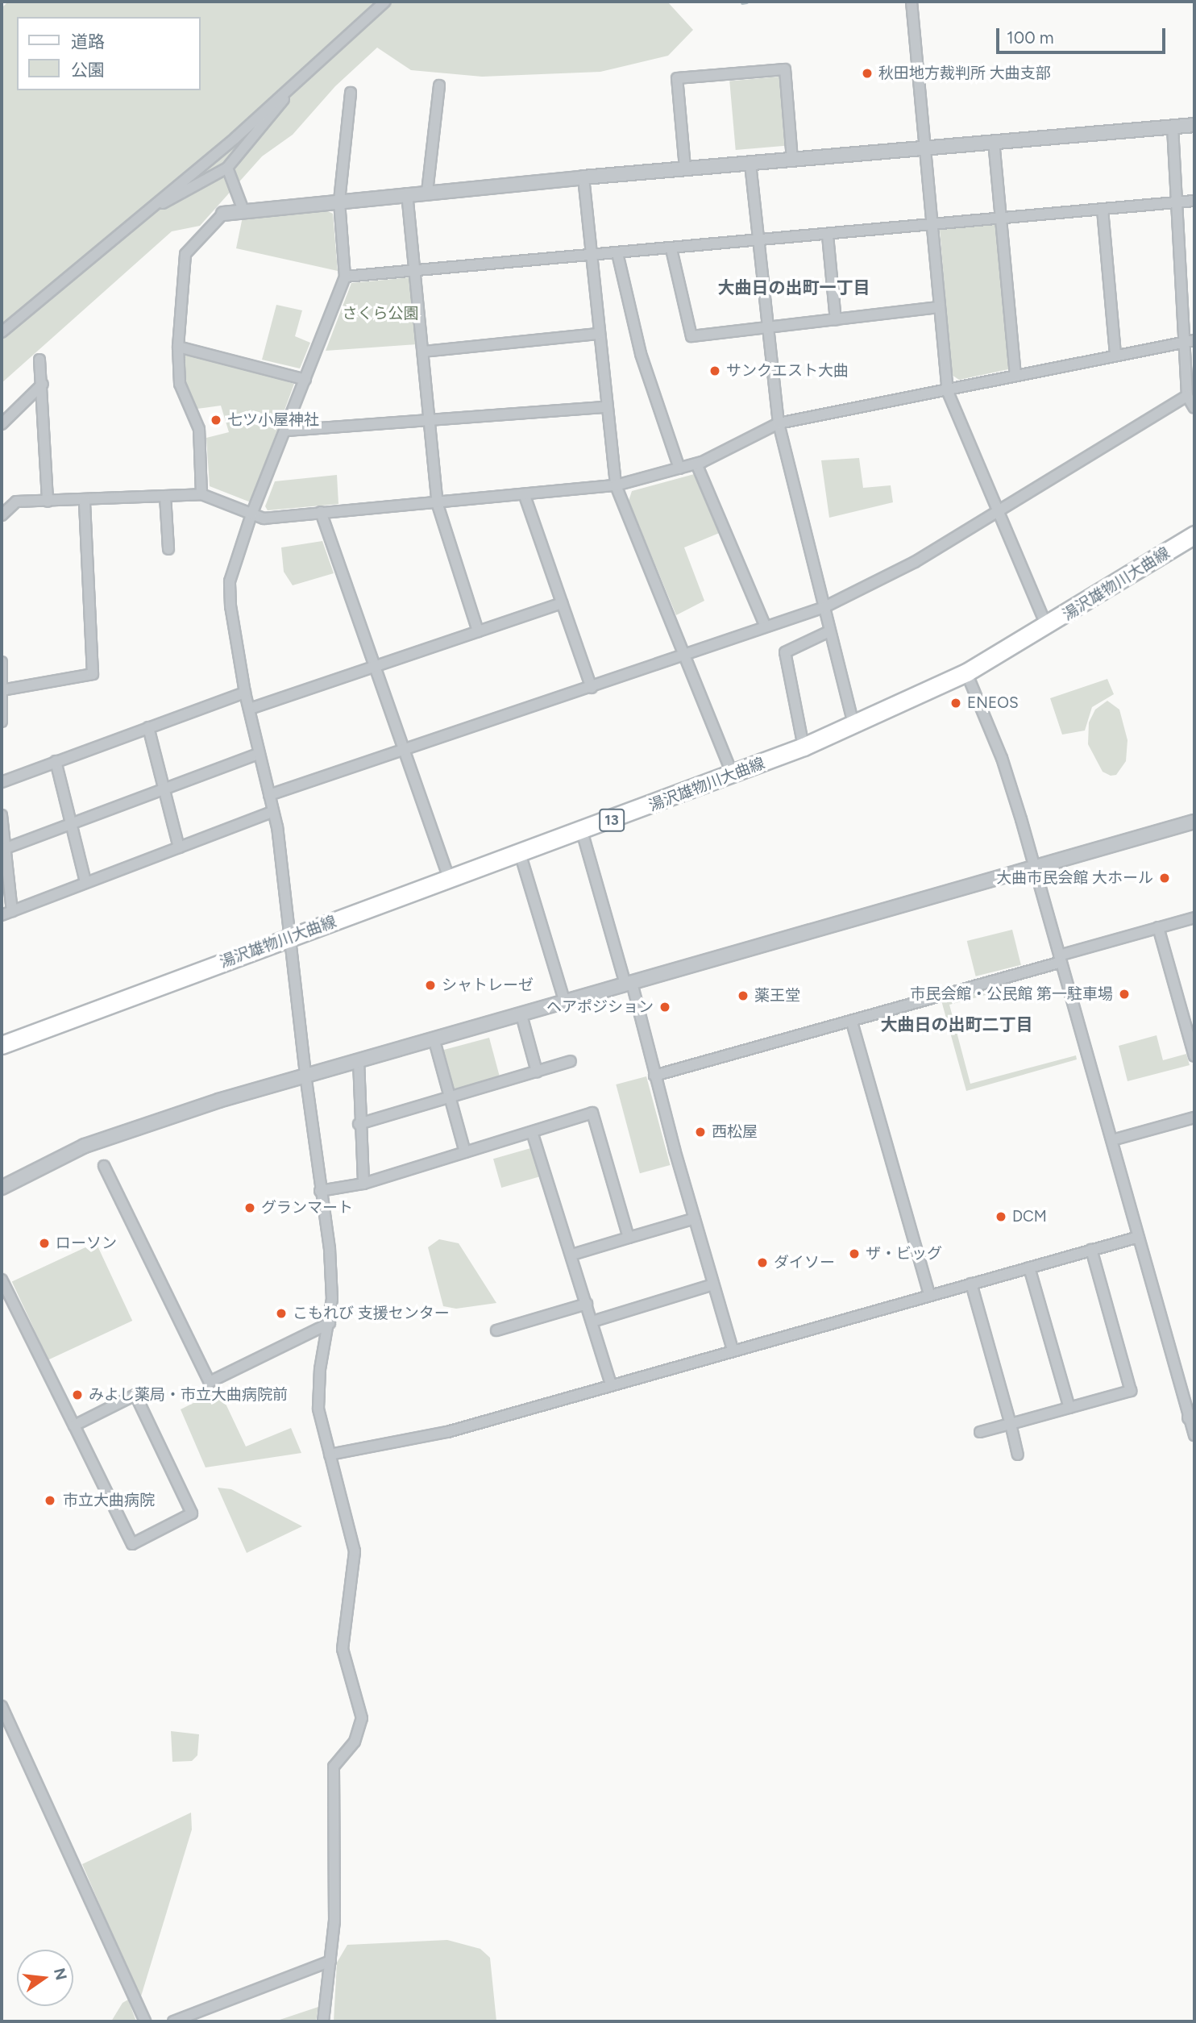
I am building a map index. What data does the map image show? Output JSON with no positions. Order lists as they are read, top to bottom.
{
  "streets": {
    "main road": ["湯沢雄物川大曲線", "13"]
  },
  "districts": ["大曲日の出町一丁目", "大曲日の出町二丁目"],
  "parks": ["さくら公園"],
  "places": [
    "秋田地方裁判所 大曲支部",
    "サンクエスト大曲",
    "七ツ小屋神社",
    "ENEOS",
    "大曲市民会館 大ホール",
    "シャトレーゼ",
    "市民会館・公民館 第一駐車場",
    "薬王堂",
    "ヘアポジション",
    "西松屋",
    "グランマート",
    "DCM",
    "ローソン",
    "ザ・ビッグ",
    "ダイソー",
    "こもれび 支援センター",
    "みよし薬局・市立大曲病院前",
    "市立大曲病院"
  ],
  "legend": ["道路", "公園"],
  "scale_bar": "100 m",
  "north": "right"
}
